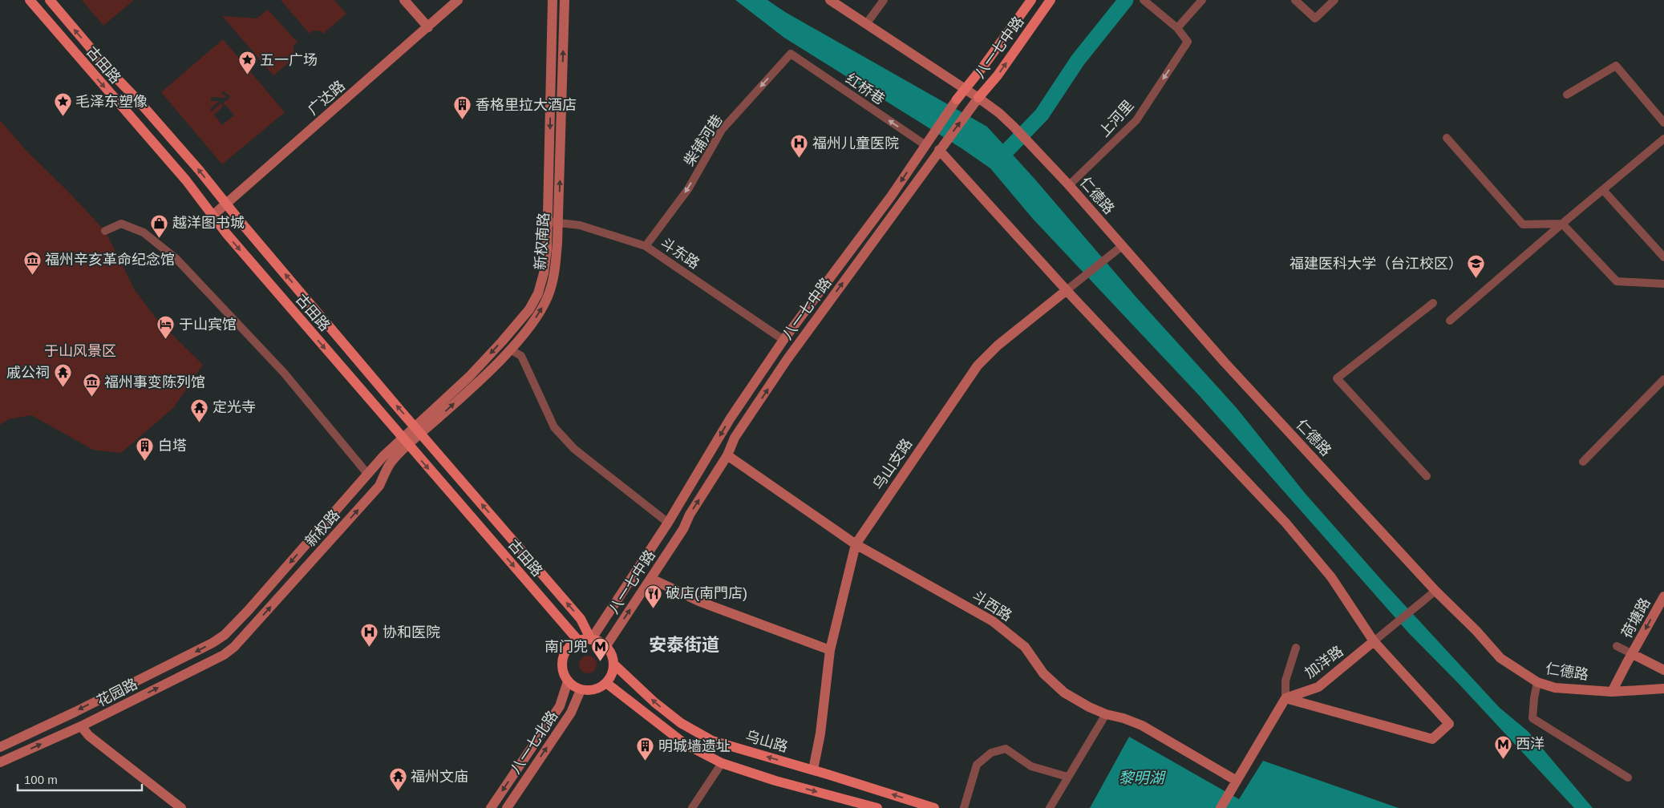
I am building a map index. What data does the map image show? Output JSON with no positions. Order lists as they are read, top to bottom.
{
  "streets": {
    "main road": ["八一七中路", "古田路", "乌山路"],
    "street": [
      "红桥巷",
      "广达路",
      "上河里",
      "柴铺河巷",
      "仁德路",
      "新权南路",
      "斗东路",
      "乌山支路",
      "新权路",
      "斗西路",
      "荷塘路",
      "加洋路",
      "花园路",
      "八一七北路"
    ]
  },
  "crossings": [
    ["八一七中路", "古田路"],
    ["八一七中路", "红桥巷"],
    ["八一七中路", "仁德路"],
    ["八一七中路", "斗东路"],
    ["八一七中路", "斗西路"],
    ["八一七中路", "乌山路"],
    ["八一七中路", "八一七北路"],
    ["古田路", "广达路"],
    ["古田路", "新权南路"],
    ["古田路", "新权路"],
    ["古田路", "乌山路"],
    ["古田路", "八一七北路"],
    ["红桥巷", "柴铺河巷"],
    ["上河里", "仁德路"],
    ["柴铺河巷", "斗东路"],
    ["仁德路", "乌山支路"],
    ["仁德路", "荷塘路"],
    ["仁德路", "加洋路"],
    ["新权南路", "斗东路"],
    ["新权南路", "新权路"],
    ["乌山支路", "斗西路"],
    ["乌山支路", "乌山路"],
    ["新权路", "花园路"],
    ["乌山路", "八一七北路"]
  ],
  "one_way": ["上河里", "柴铺河巷", "荷塘路"],
  "districts": ["安泰街道"],
  "water": ["黎明湖"],
  "parks": ["于山风景区"],
  "places": {
    "place": ["五一广场", "毛泽东塑像"],
    "building": ["香格里拉大酒店", "白塔", "明城墙遗址"],
    "hospital": ["福州儿童医院", "协和医院"],
    "shop": ["越洋图书城"],
    "museum": ["福州辛亥革命纪念馆", "福州事变陈列馆"],
    "school or university": ["福建医科大学（台江校区）"],
    "hotel": ["于山宾馆"],
    "temple": ["戚公祠", "定光寺", "福州文庙"],
    "restaurant": ["破店(南門店)"],
    "metro station": ["南门兜", "西洋"]
  },
  "scale_bar": "100 m"
}
